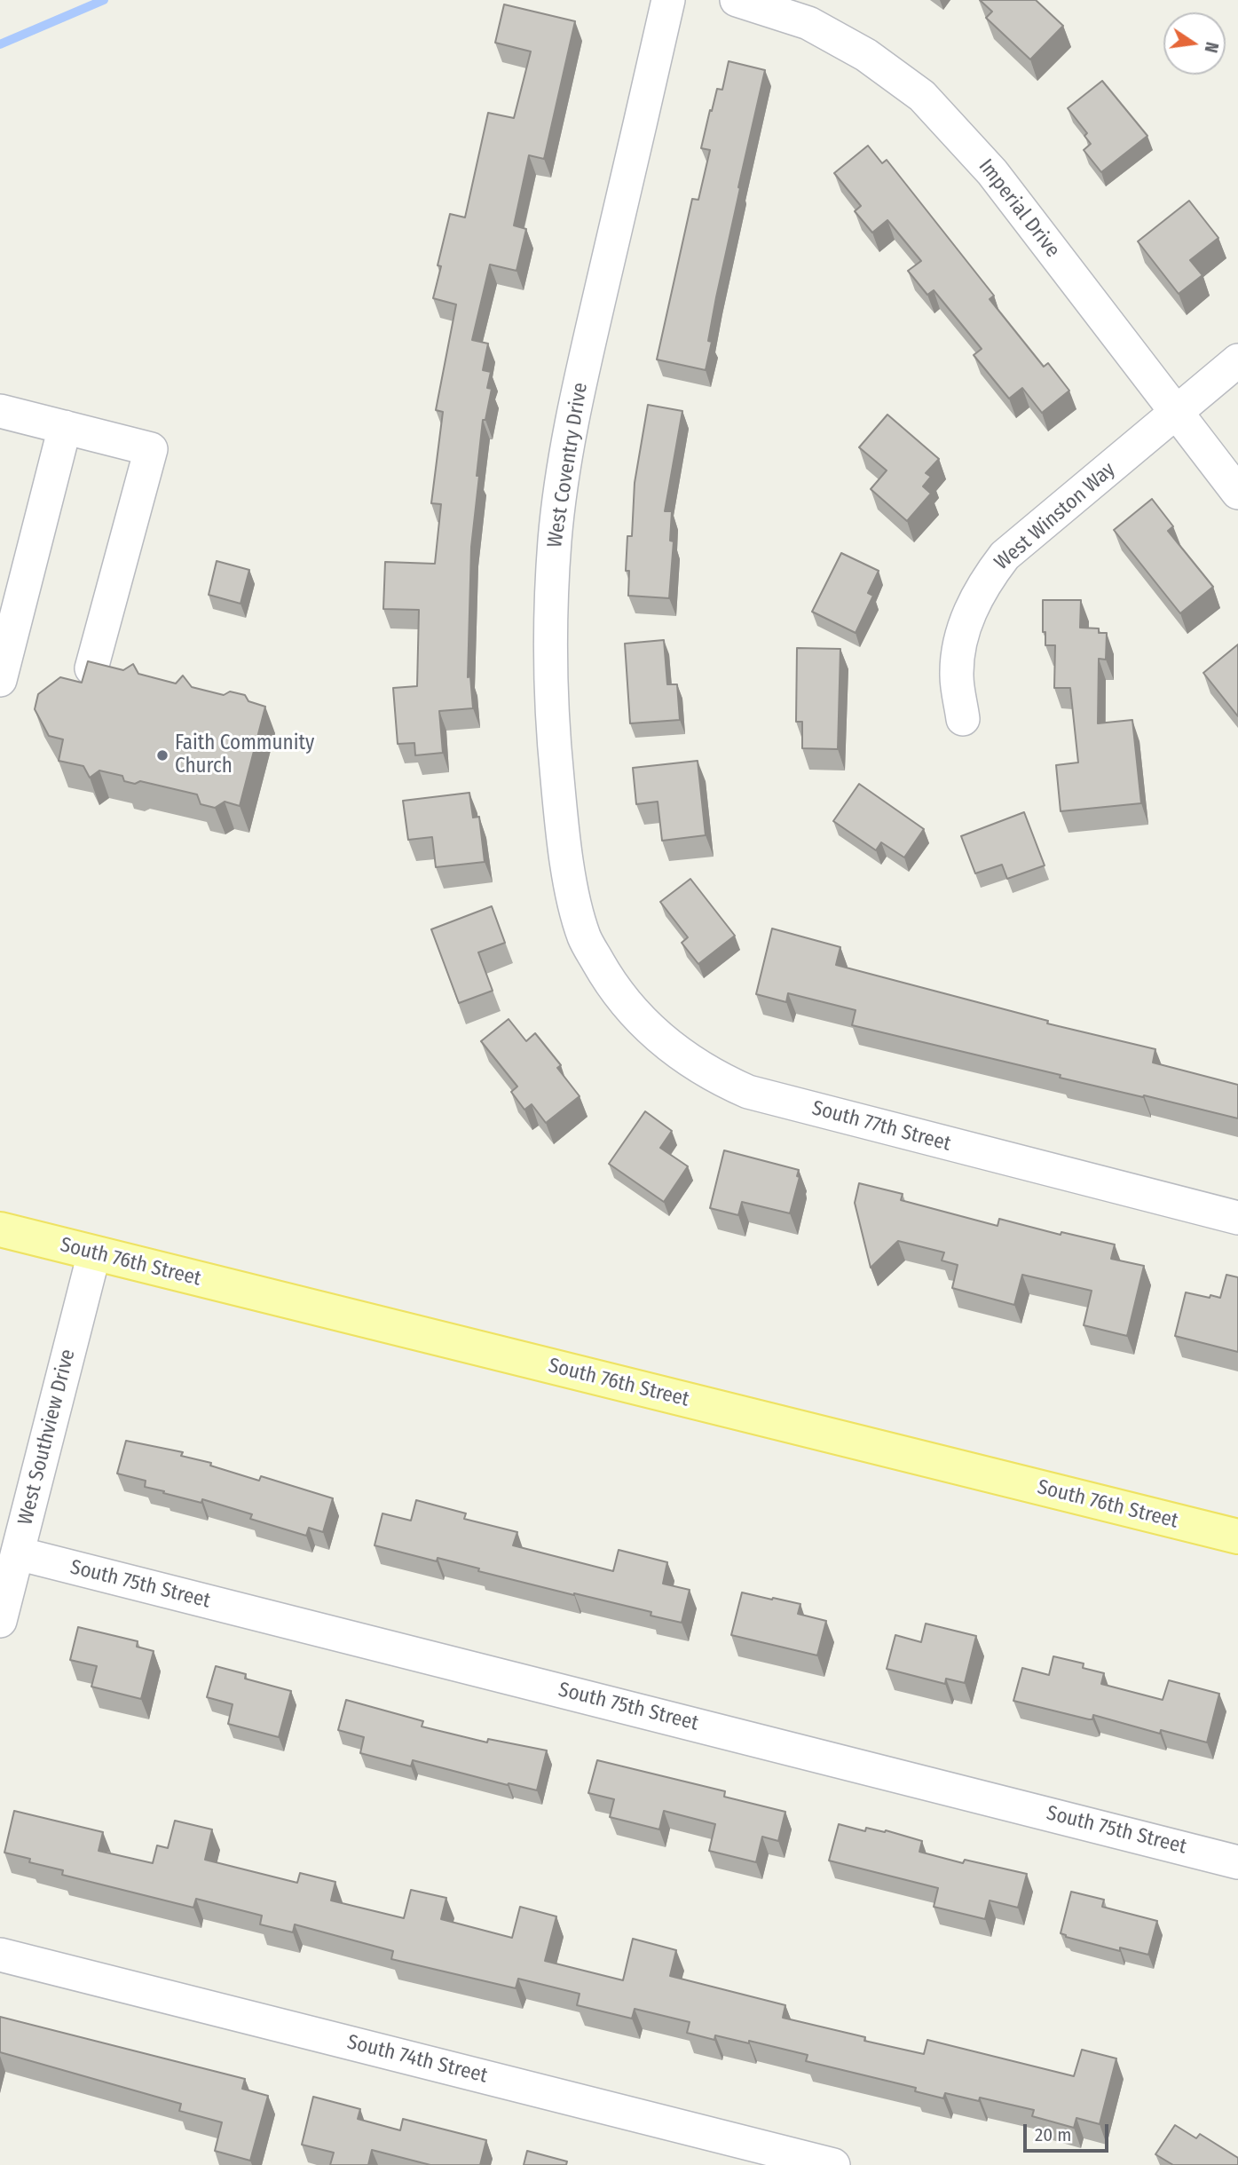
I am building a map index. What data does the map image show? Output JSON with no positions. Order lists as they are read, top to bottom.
{
  "streets": {
    "main road": ["South 76th Street"],
    "street": [
      "Imperial Drive",
      "West Coventry Drive",
      "West Winston Way",
      "South 77th Street",
      "West Southview Drive",
      "South 75th Street",
      "South 74th Street"
    ]
  },
  "crossings": [
    ["Imperial Drive", "West Winston Way"],
    ["West Coventry Drive", "South 77th Street"],
    ["South 76th Street", "West Southview Drive"],
    ["West Southview Drive", "South 75th Street"]
  ],
  "places": ["Faith Community Church"],
  "scale_bar": "20 m",
  "north": "right"
}
